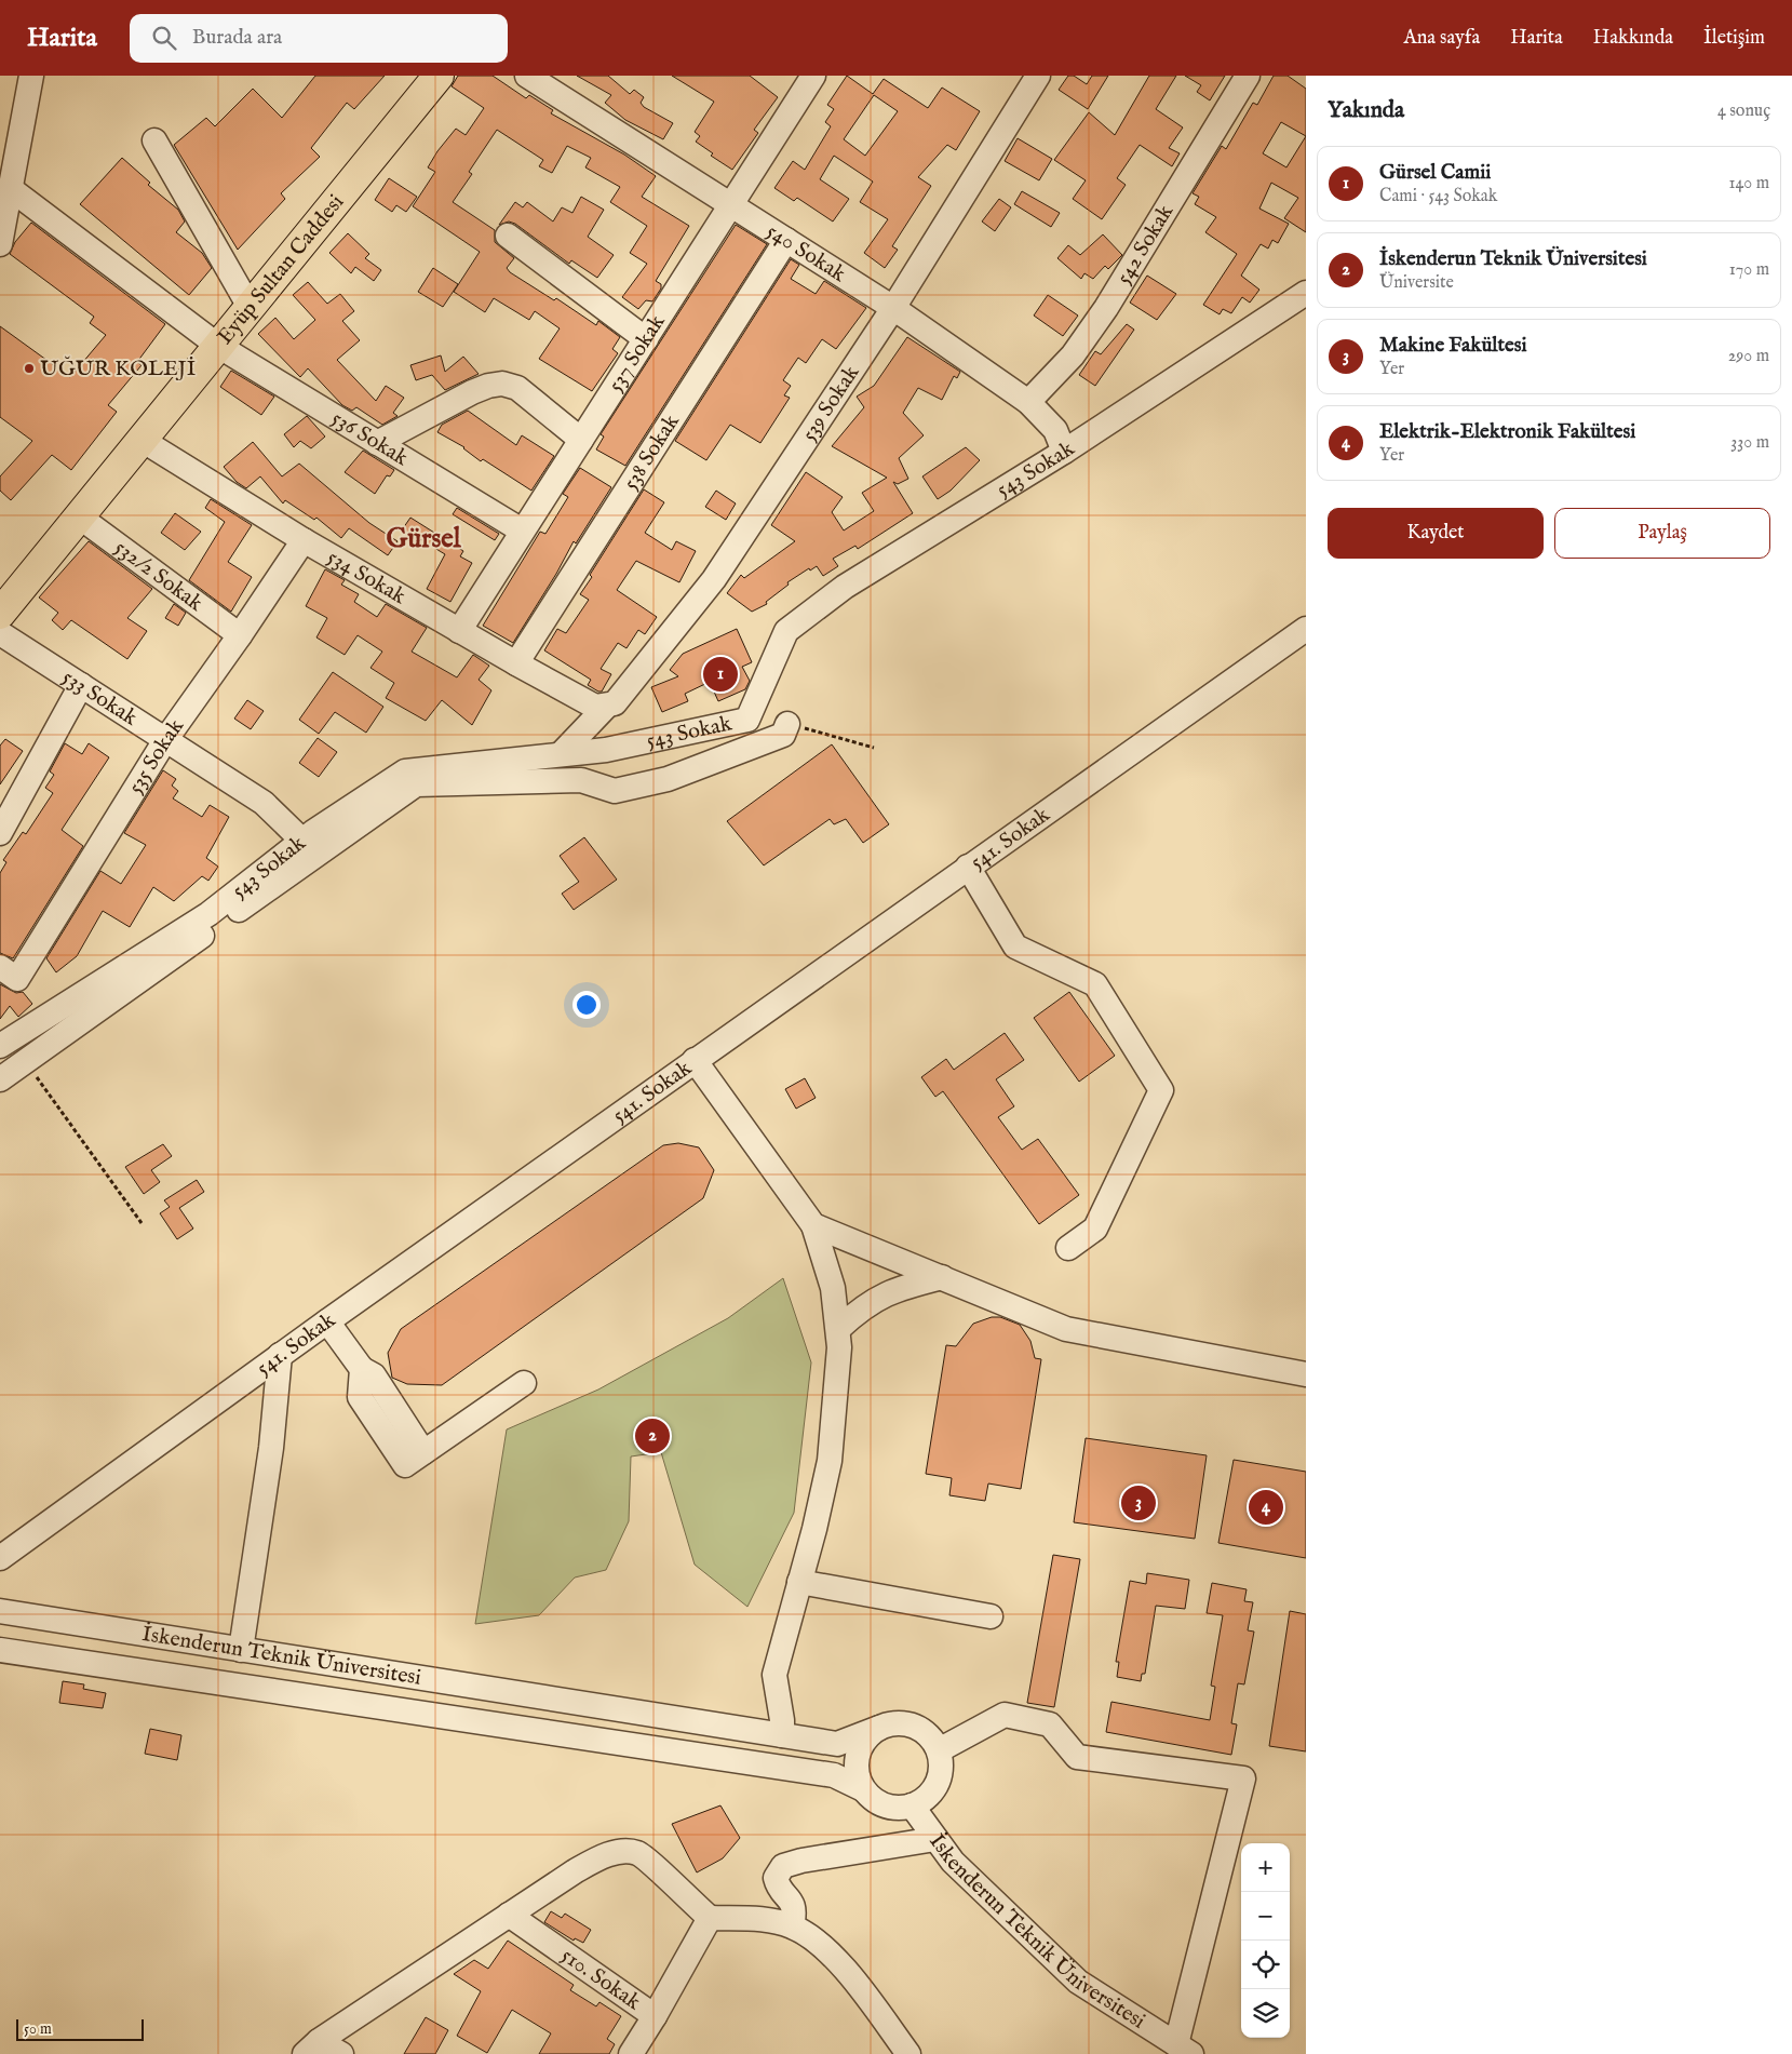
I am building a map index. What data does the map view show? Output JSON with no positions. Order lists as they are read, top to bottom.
{
  "streets": {
    "main road": ["Eyüp Sultan Caddesi"],
    "street": [
      "542 Sokak",
      "540 Sokak",
      "537 Sokak",
      "539 Sokak",
      "536 Sokak",
      "538 Sokak",
      "543 Sokak",
      "532/2 Sokak",
      "534 Sokak",
      "533 Sokak",
      "535 Sokak",
      "541. Sokak",
      "İskenderun Teknik Üniversitesi",
      "510. Sokak"
    ]
  },
  "crossings": [
    ["542 Sokak", "540 Sokak"],
    ["540 Sokak", "537 Sokak"],
    ["540 Sokak", "539 Sokak"],
    ["540 Sokak", "538 Sokak"],
    ["540 Sokak", "543 Sokak"],
    ["Eyüp Sultan Caddesi", "536 Sokak"],
    ["Eyüp Sultan Caddesi", "532/2 Sokak"],
    ["Eyüp Sultan Caddesi", "534 Sokak"],
    ["537 Sokak", "536 Sokak"],
    ["537 Sokak", "534 Sokak"],
    ["539 Sokak", "543 Sokak"],
    ["539 Sokak", "534 Sokak"],
    ["538 Sokak", "534 Sokak"],
    ["543 Sokak", "533 Sokak"],
    ["532/2 Sokak", "535 Sokak"],
    ["534 Sokak", "535 Sokak"],
    ["533 Sokak", "535 Sokak"]
  ],
  "districts": ["Gürsel"],
  "places": ["UĞUR KOLEJİ"],
  "scale_bar": "50 m",
  "page": {
    "header": "Harita",
    "search": "Burada ara",
    "nav": [
      "Ana sayfa",
      "Harita",
      "Hakkında",
      "İletişim"
    ],
    "heading": ["Yakında", "4 sonuç"],
    "list": [
      {
        "mark": "1",
        "name": "Gürsel Camii",
        "note": "Cami · 543 Sokak",
        "value": "140 m"
      },
      {
        "mark": "2",
        "name": "İskenderun Teknik Üniversitesi",
        "note": "Üniversite",
        "value": "170 m"
      },
      {
        "mark": "3",
        "name": "Makine Fakültesi",
        "note": "Yer",
        "value": "290 m"
      },
      {
        "mark": "4",
        "name": "Elektrik-Elektronik Fakültesi",
        "note": "Yer",
        "value": "330 m"
      }
    ],
    "buttons": ["Kaydet", "Paylaş"],
    "pins": [
      "1",
      "2",
      "3",
      "4"
    ],
    "map_buttons": ["+", "−"],
    "scale": "50 m"
  }
}
